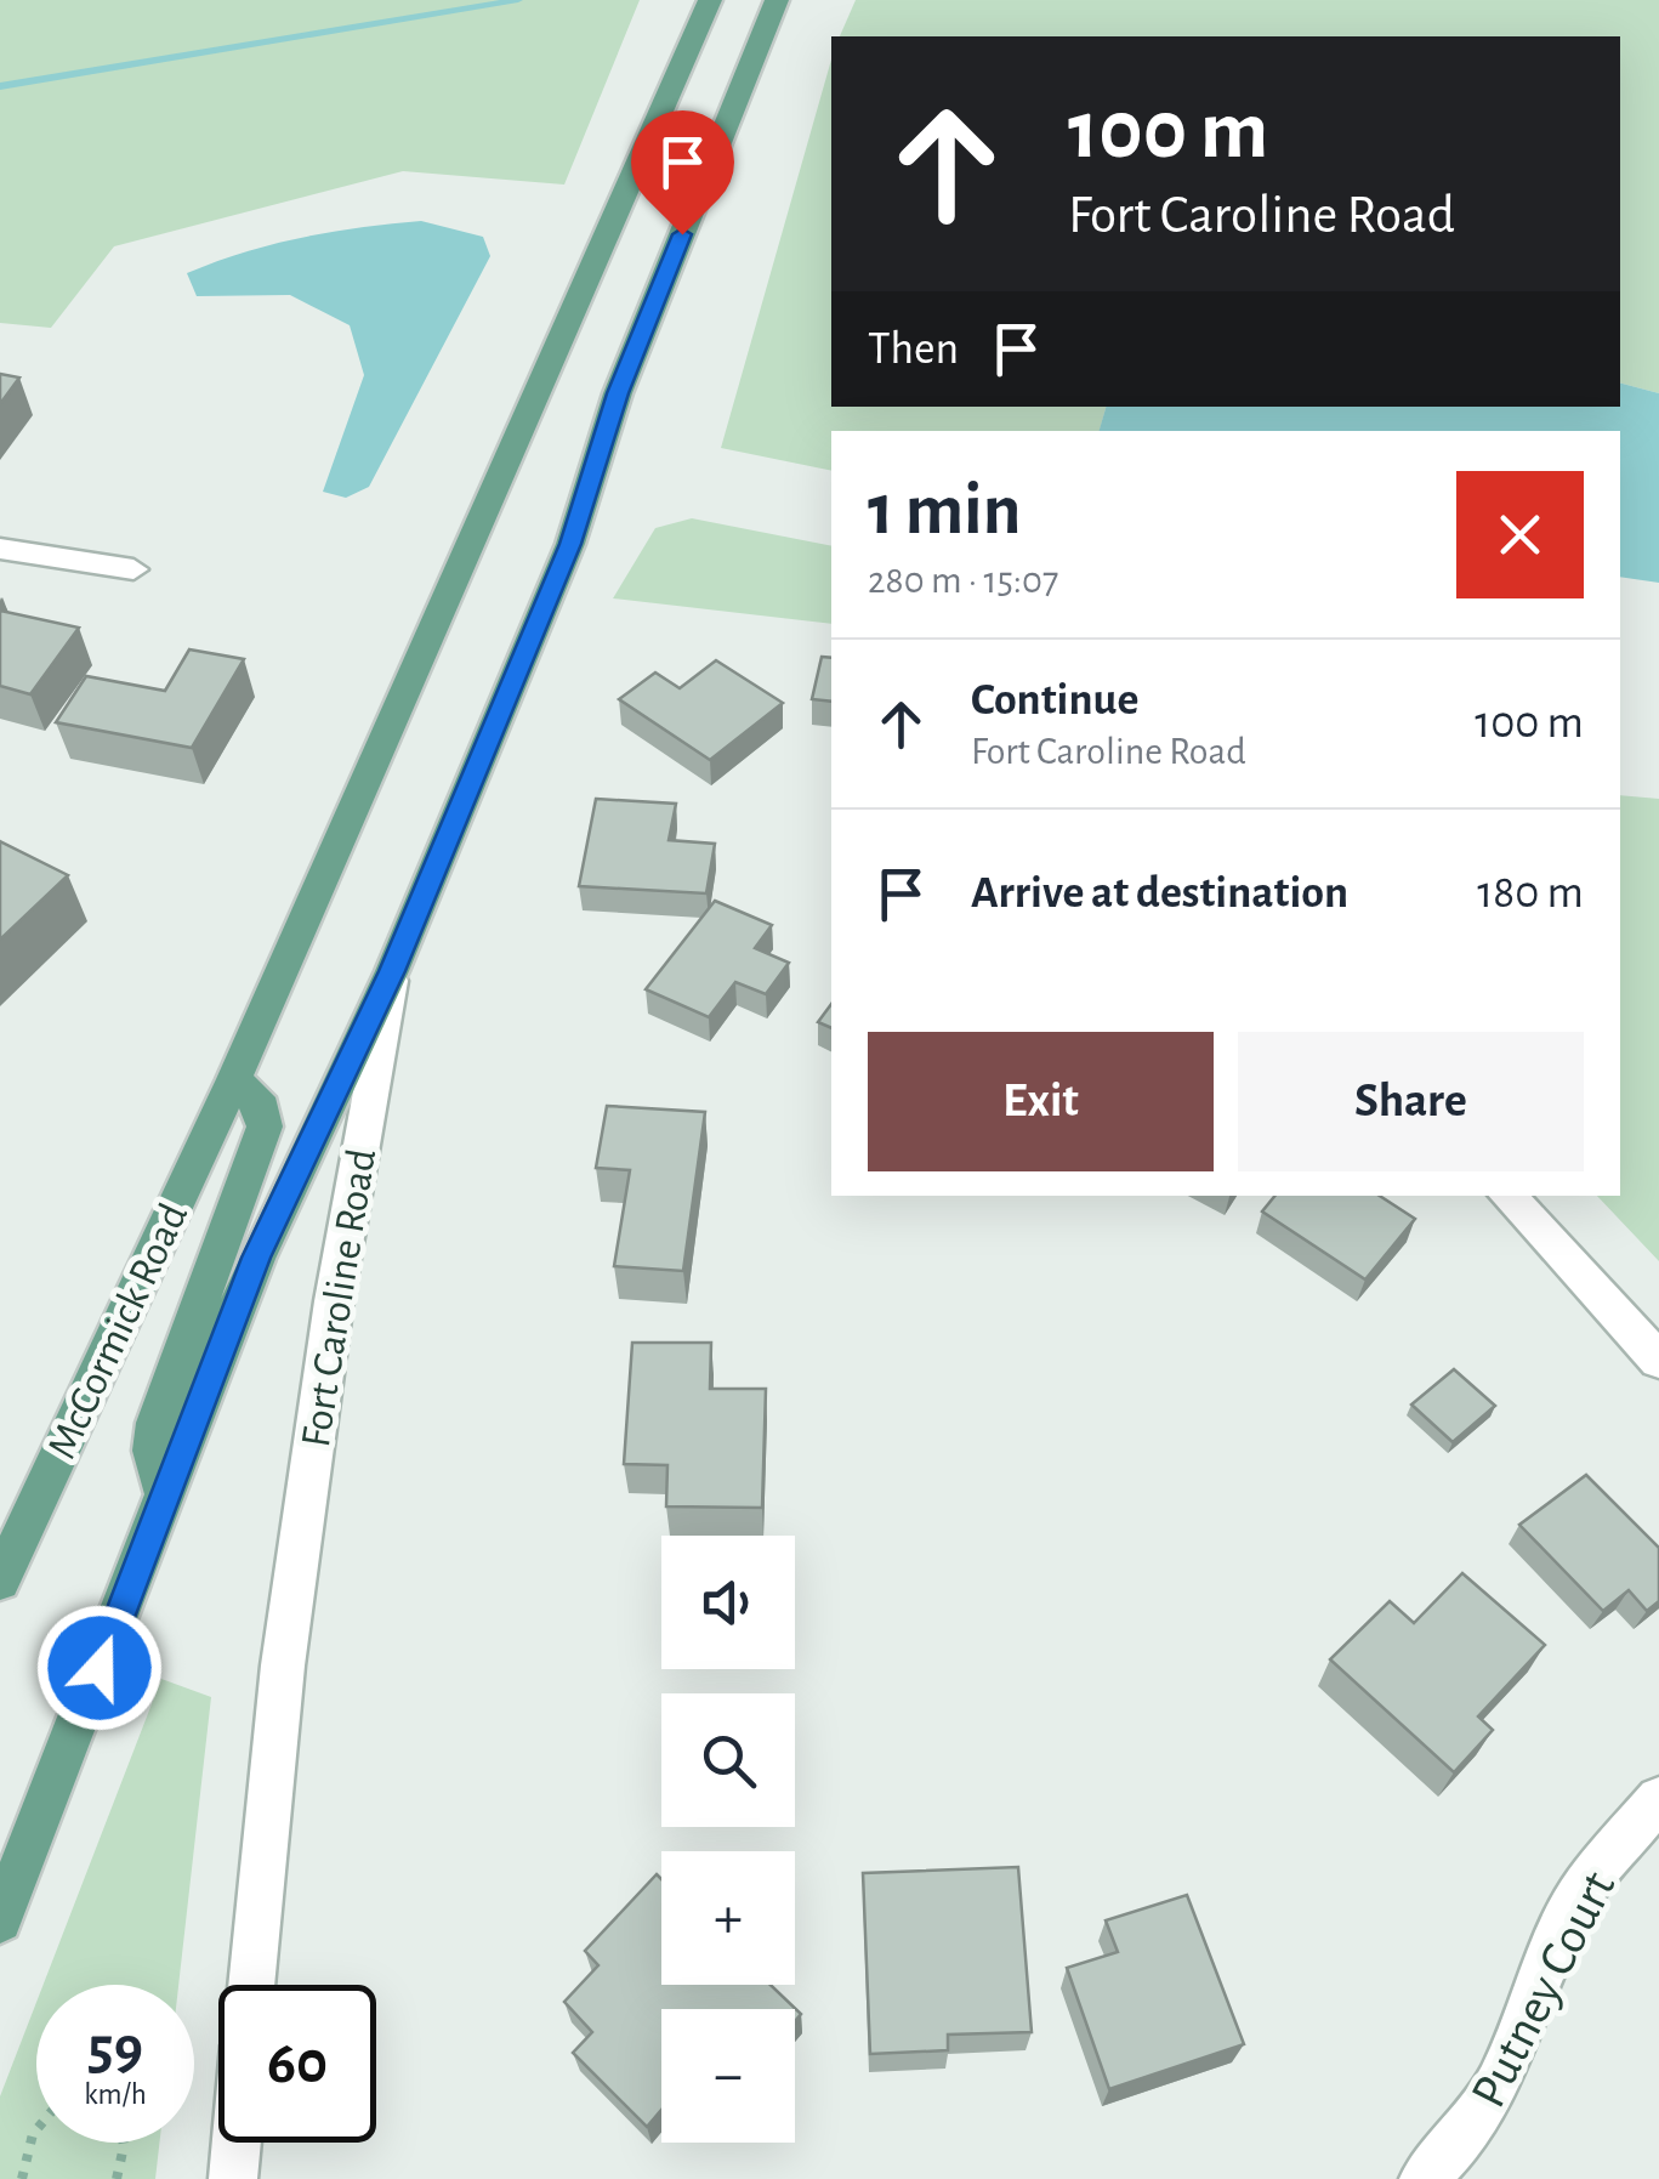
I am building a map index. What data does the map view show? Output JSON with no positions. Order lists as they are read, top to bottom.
{
  "streets": {
    "main road": ["Fort Caroline Road", "McCormick Road"],
    "street": ["Putney Court"]
  },
  "page": {
    "turn": ["100 m", "Fort Caroline Road"],
    "then": "Then",
    "heading": ["1 min", "280 m · 15:07"],
    "list": [
      {
        "name": "Continue",
        "note": "Fort Caroline Road",
        "value": "100 m"
      },
      {
        "name": "Arrive at destination",
        "value": "180 m"
      }
    ],
    "buttons": ["Exit", "Share"],
    "map_buttons": ["+", "−"],
    "speed": "59 km/h",
    "limit": "60"
  }
}
